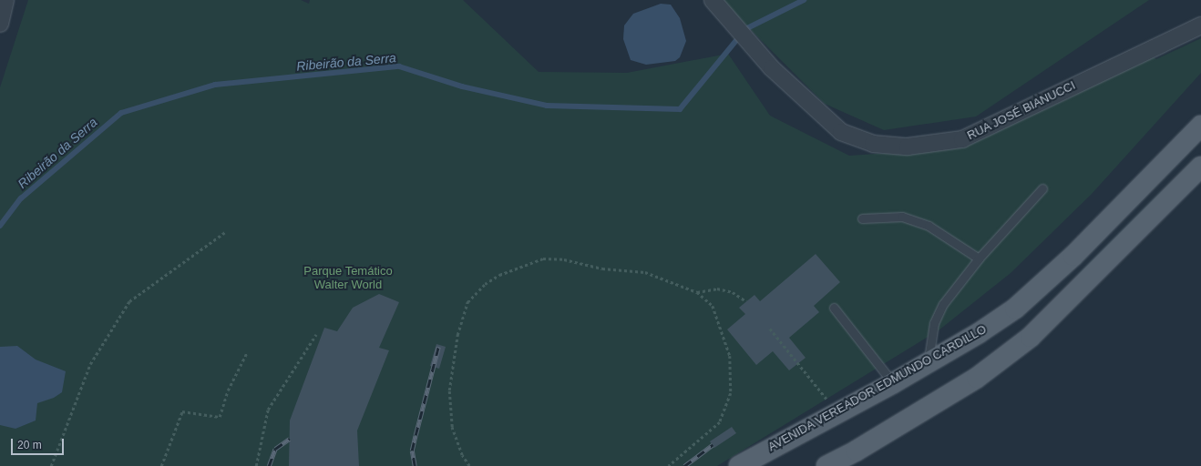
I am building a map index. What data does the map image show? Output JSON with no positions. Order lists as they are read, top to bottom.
{
  "streets": {
    "main road": ["AVENIDA VEREADOR EDMUNDO CARDILLO"],
    "street": ["RUA JOSÉ BIANUCCI"]
  },
  "water": ["Ribeirão da Serra"],
  "parks": ["Parque Temático Walter World"],
  "scale_bar": "20 m"
}
